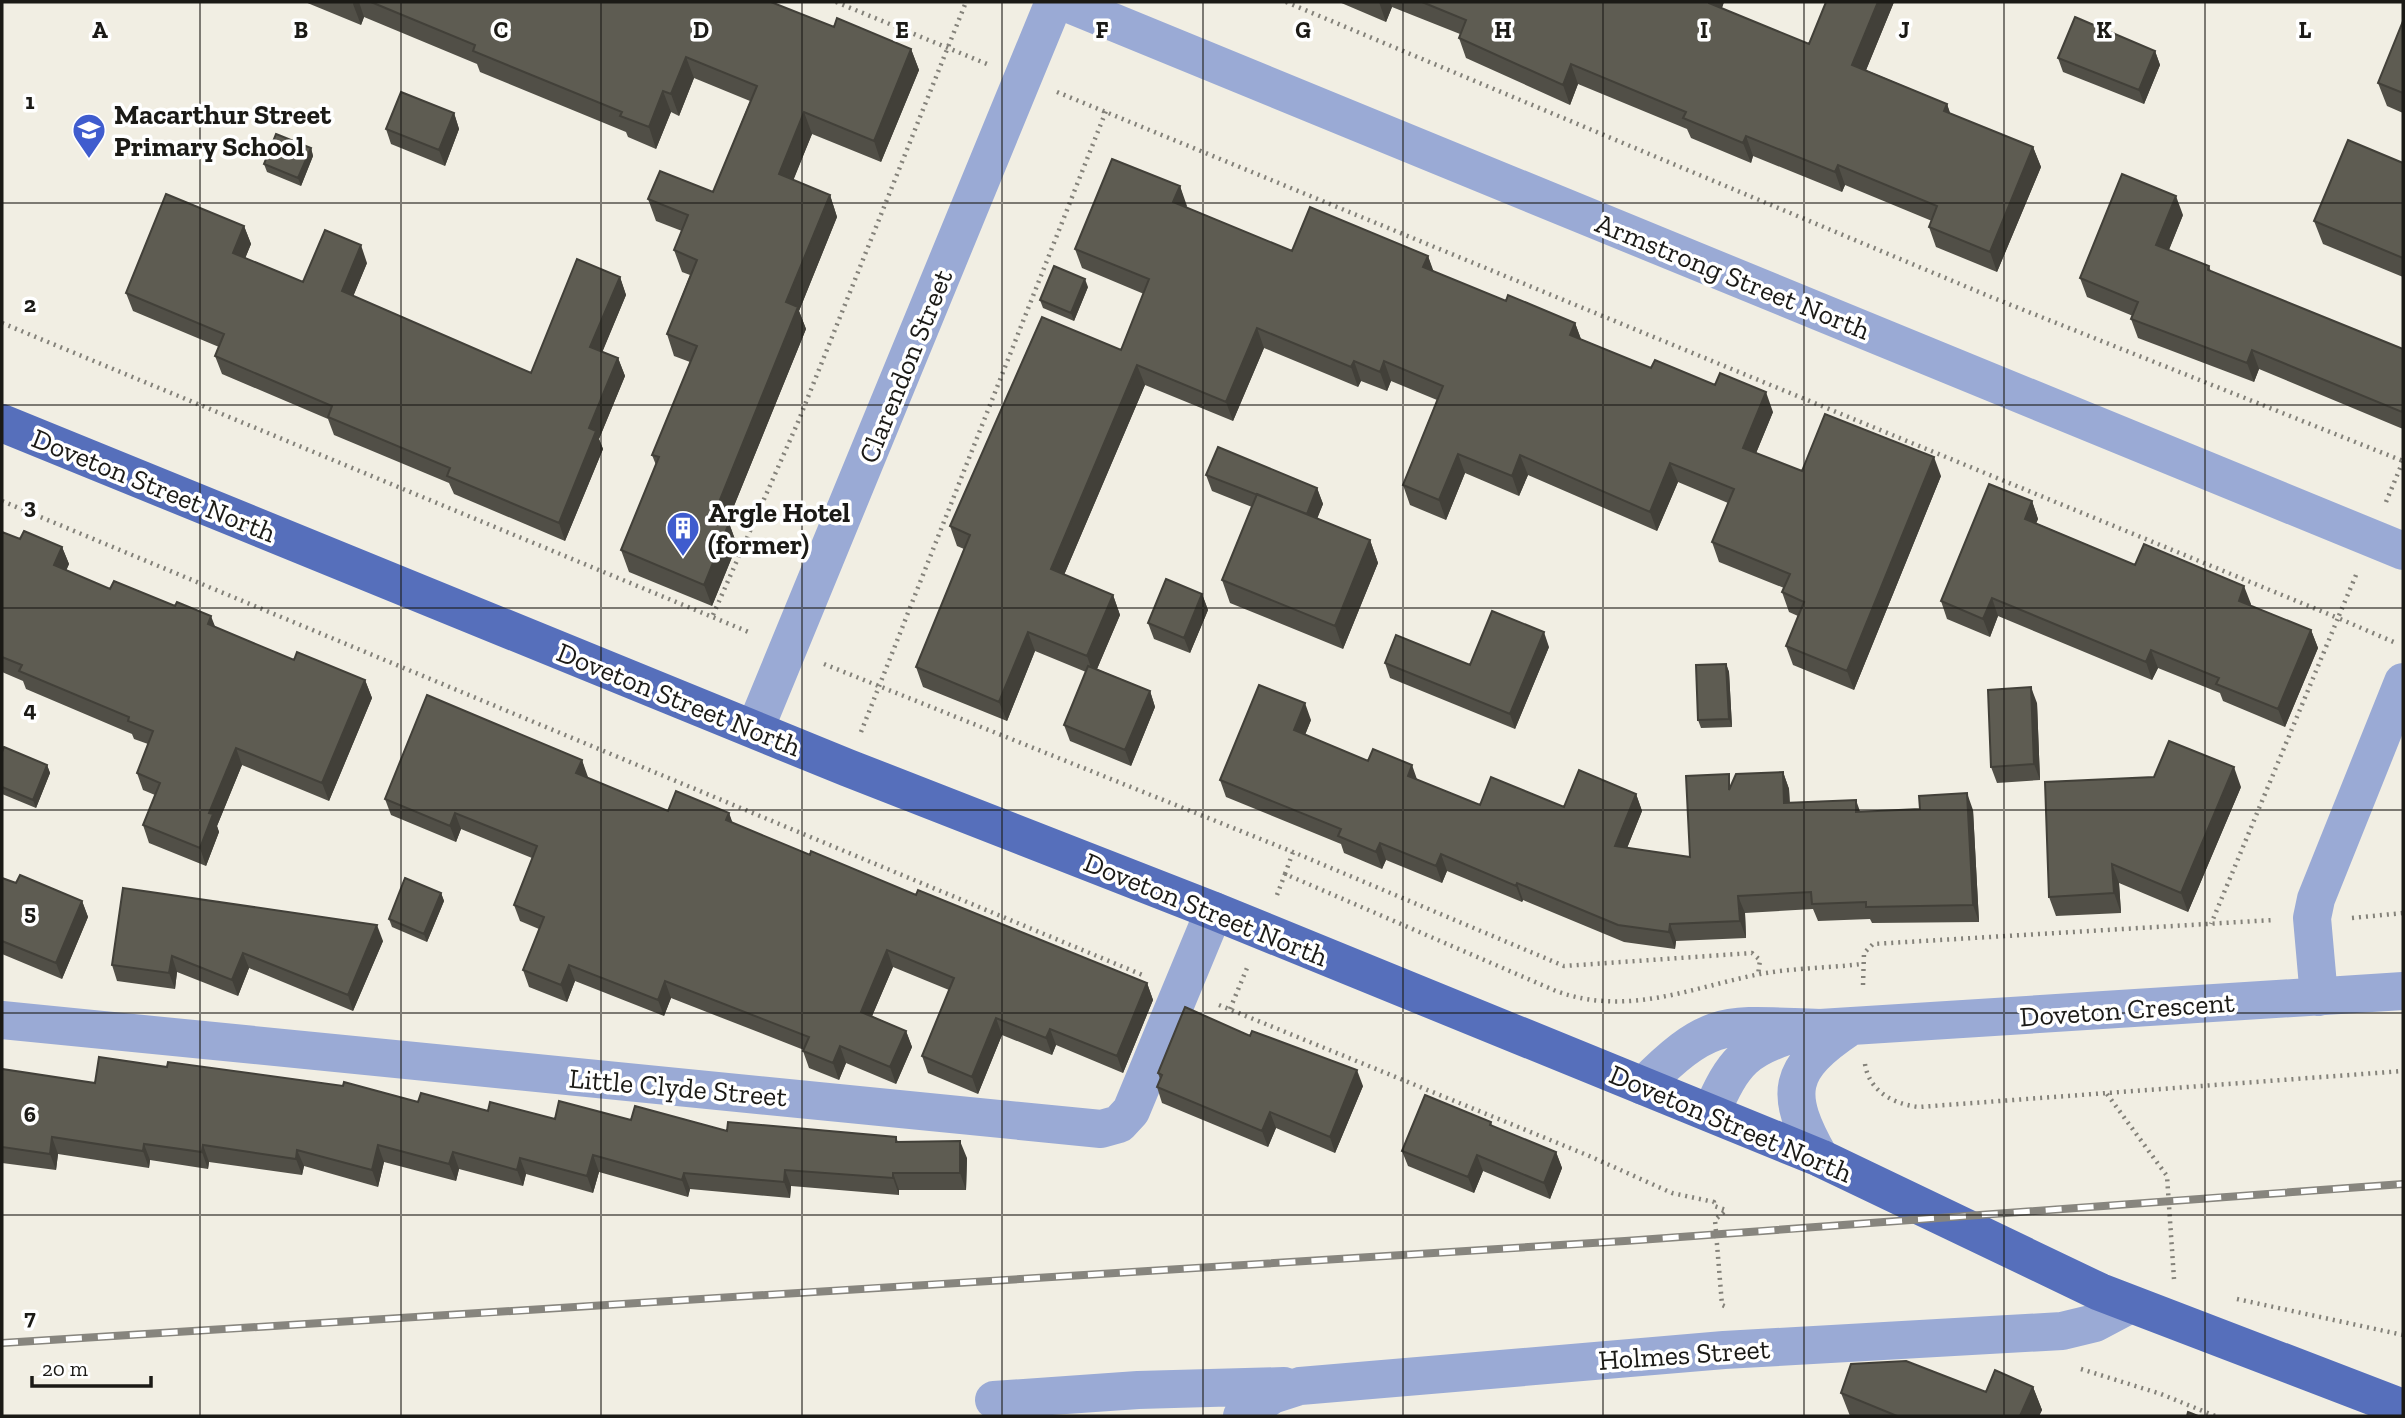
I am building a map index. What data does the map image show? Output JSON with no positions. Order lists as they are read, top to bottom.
{
  "streets": {
    "main road": ["Doveton Street North"],
    "street": [
      "Armstrong Street North",
      "Clarendon Street",
      "Doveton Crescent",
      "Little Clyde Street",
      "Holmes Street"
    ]
  },
  "crossings": [
    ["Clarendon Street", "Doveton Street North"],
    ["Doveton Street North", "Doveton Crescent"],
    ["Doveton Street North", "Little Clyde Street"],
    ["Doveton Street North", "Holmes Street"]
  ],
  "places": {
    "school or university": ["Macarthur Street Primary School"],
    "building": ["Argle Hotel (former)"]
  },
  "scale_bar": "20 m",
  "grid": {
    "columns": [
      "A",
      "B",
      "C",
      "D",
      "E",
      "F",
      "G",
      "H",
      "I",
      "J",
      "K",
      "L"
    ],
    "rows": [
      "1",
      "2",
      "3",
      "4",
      "5",
      "6",
      "7"
    ]
  }
}
